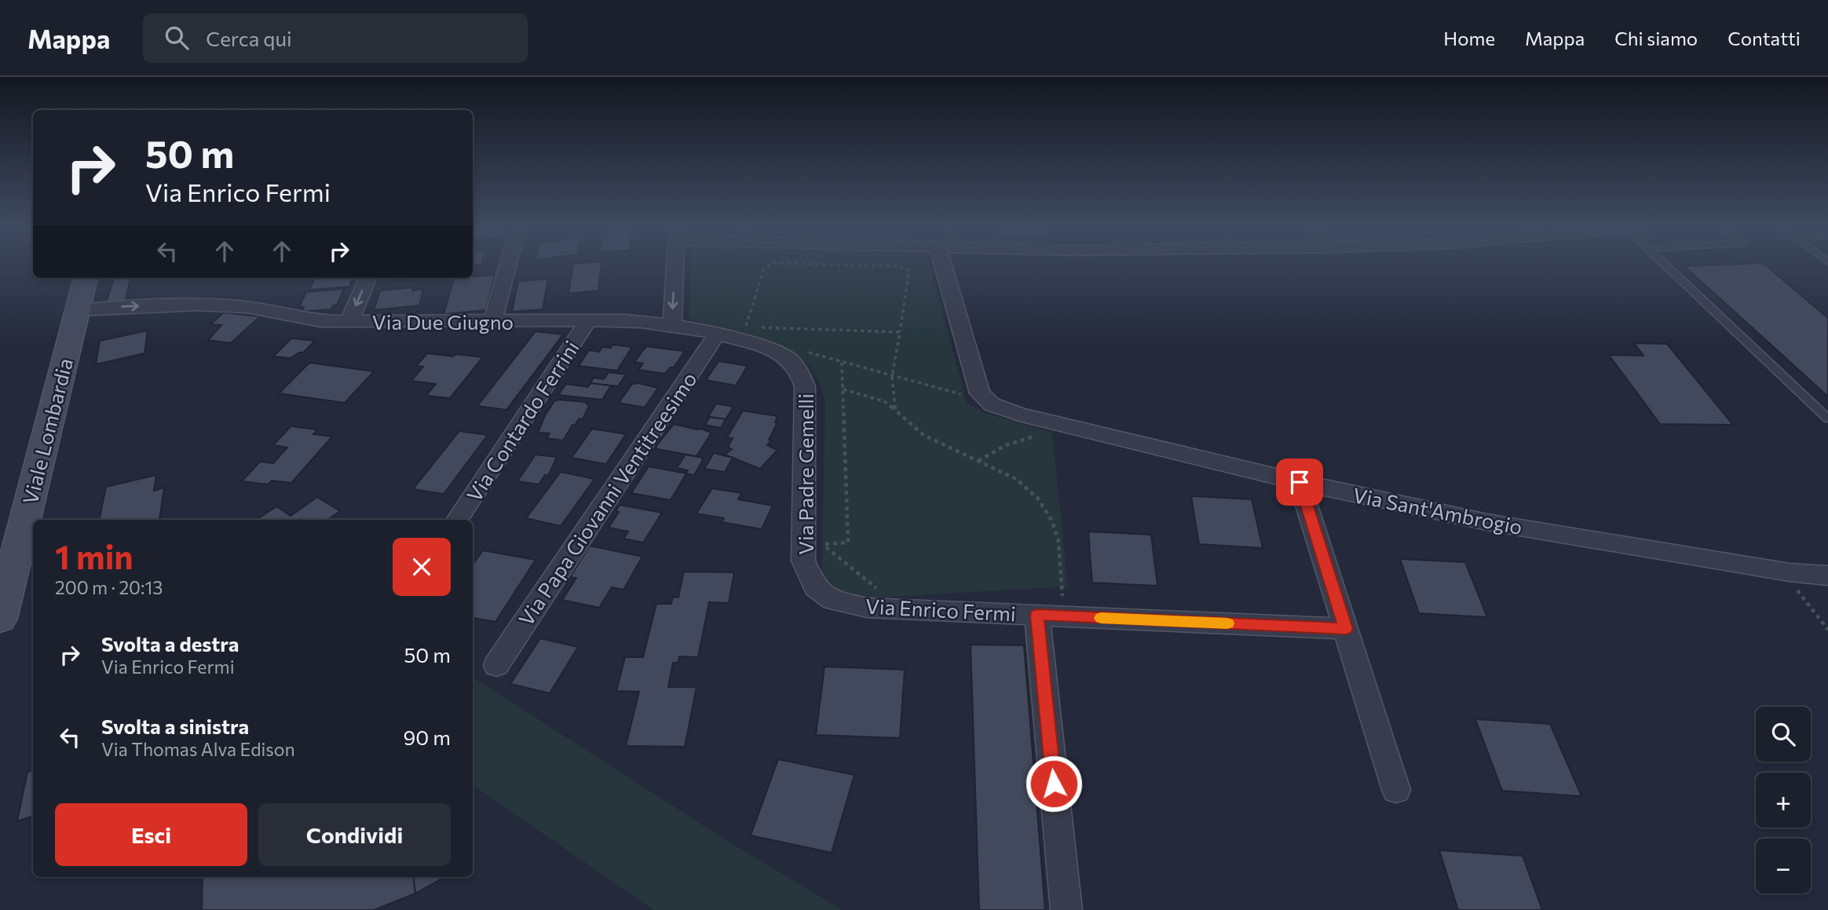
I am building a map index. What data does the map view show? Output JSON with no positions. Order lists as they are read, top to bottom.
{
  "streets": {
    "main road": ["Viale Lombardia"],
    "street": [
      "Via Due Giugno",
      "Via Contardo Ferrini",
      "Via Padre Gemelli",
      "Via Papa Giovanni Ventitreesimo",
      "Via Sant'Ambrogio",
      "Via Enrico Fermi"
    ]
  },
  "crossings": [
    ["Via Due Giugno", "Via Contardo Ferrini"],
    ["Via Due Giugno", "Viale Lombardia"],
    ["Via Due Giugno", "Via Padre Gemelli"],
    ["Via Due Giugno", "Via Papa Giovanni Ventitreesimo"],
    ["Via Padre Gemelli", "Via Enrico Fermi"]
  ],
  "one_way": ["Via Due Giugno"],
  "page": {
    "header": "Mappa",
    "search": "Cerca qui",
    "nav": [
      "Home",
      "Mappa",
      "Chi siamo",
      "Contatti"
    ],
    "turn": ["50 m", "Via Enrico Fermi"],
    "heading": ["1 min", "200 m · 20:13"],
    "list": [
      {
        "name": "Svolta a destra",
        "note": "Via Enrico Fermi",
        "value": "50 m"
      },
      {
        "name": "Svolta a sinistra",
        "note": "Via Thomas Alva Edison",
        "value": "90 m"
      }
    ],
    "map_buttons": ["+", "−"],
    "buttons": ["Esci", "Condividi"]
  }
}
